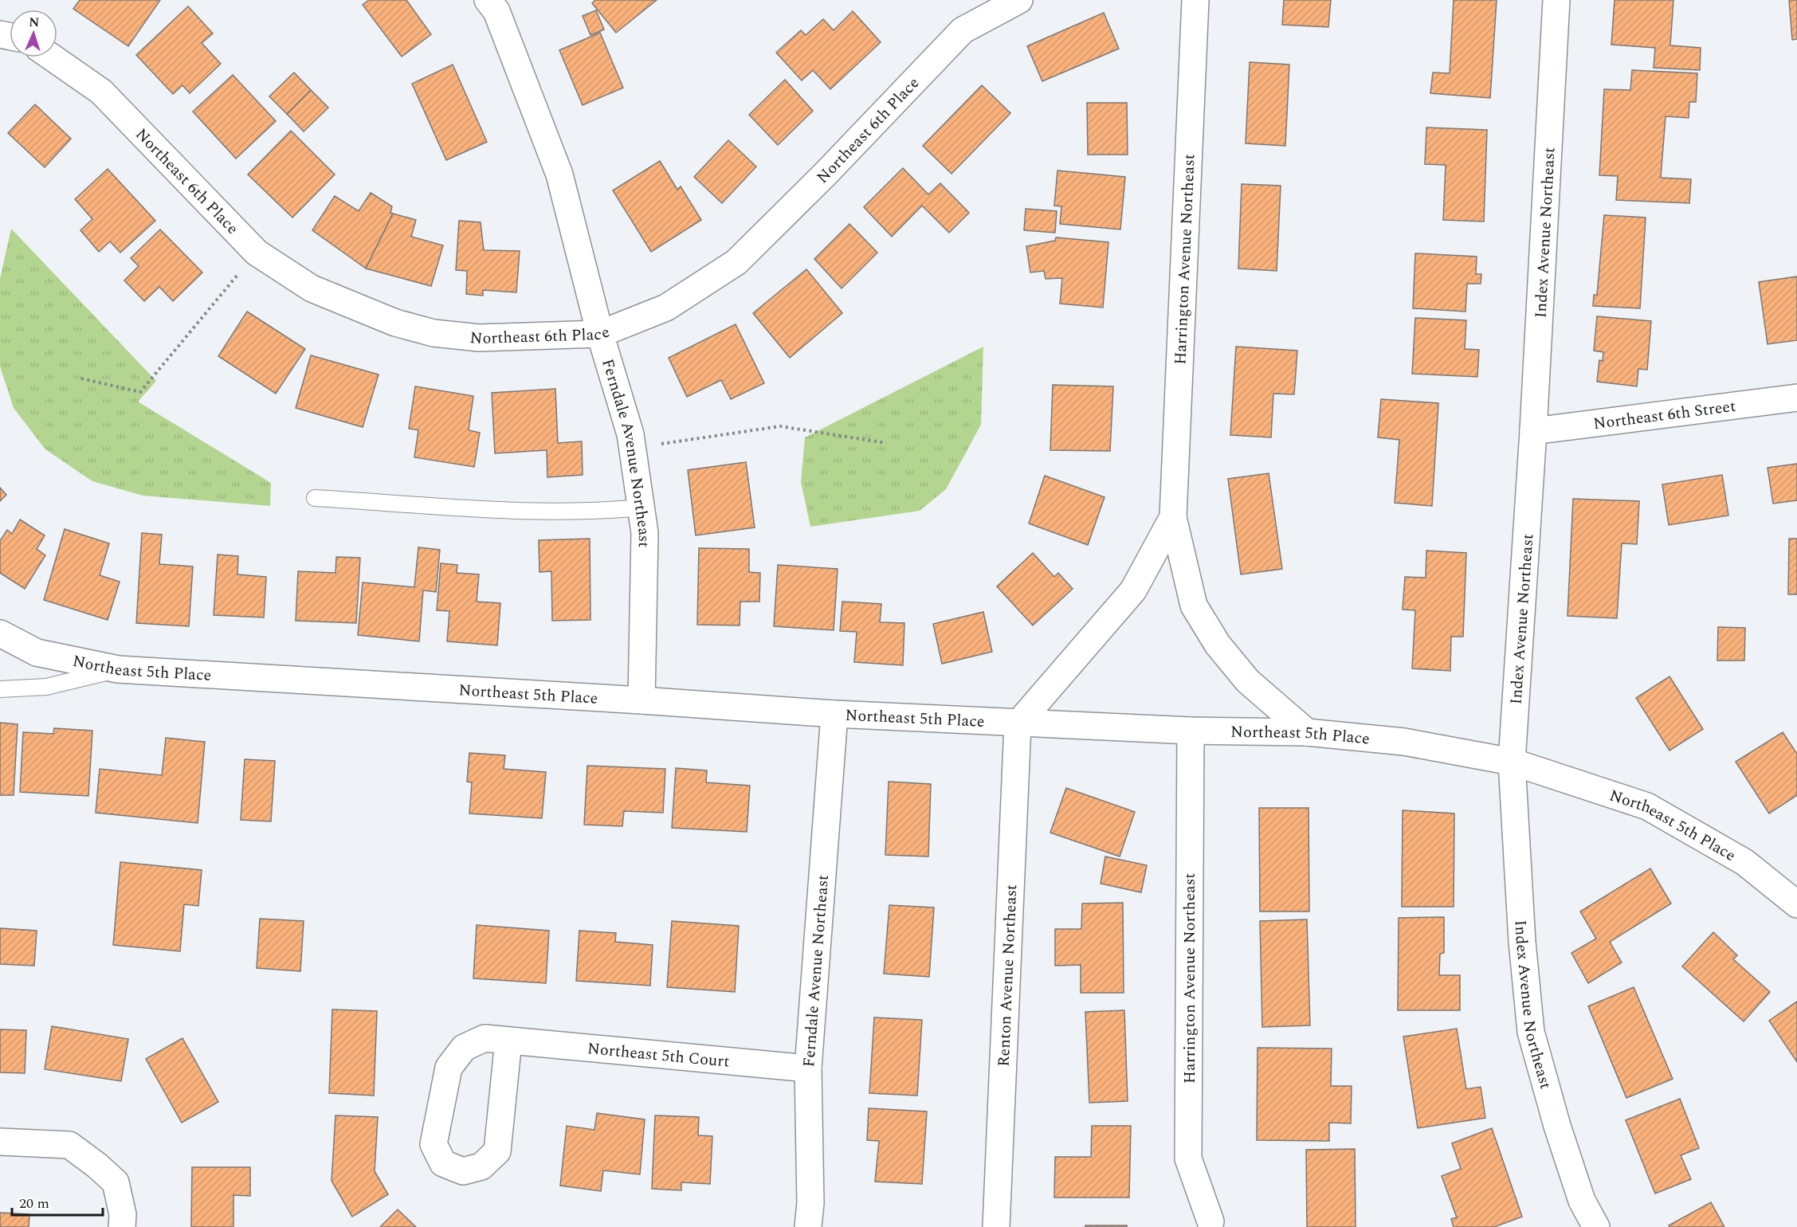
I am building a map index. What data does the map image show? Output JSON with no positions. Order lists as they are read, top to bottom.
{
  "streets": {
    "street": [
      "Northeast 6th Place",
      "Index Avenue Northeast",
      "Harrington Avenue Northeast",
      "Northeast 6th Street",
      "Ferndale Avenue Northeast",
      "Northeast 5th Place",
      "Renton Avenue Northeast",
      "Northeast 5th Court"
    ]
  },
  "crossings": [
    ["Northeast 6th Place", "Ferndale Avenue Northeast"],
    ["Index Avenue Northeast", "Northeast 6th Street"],
    ["Index Avenue Northeast", "Northeast 5th Place"],
    ["Harrington Avenue Northeast", "Northeast 5th Place"],
    ["Harrington Avenue Northeast", "Renton Avenue Northeast"],
    ["Ferndale Avenue Northeast", "Northeast 5th Place"],
    ["Ferndale Avenue Northeast", "Northeast 5th Court"],
    ["Northeast 5th Place", "Renton Avenue Northeast"]
  ],
  "scale_bar": "20 m",
  "north": "top"
}
